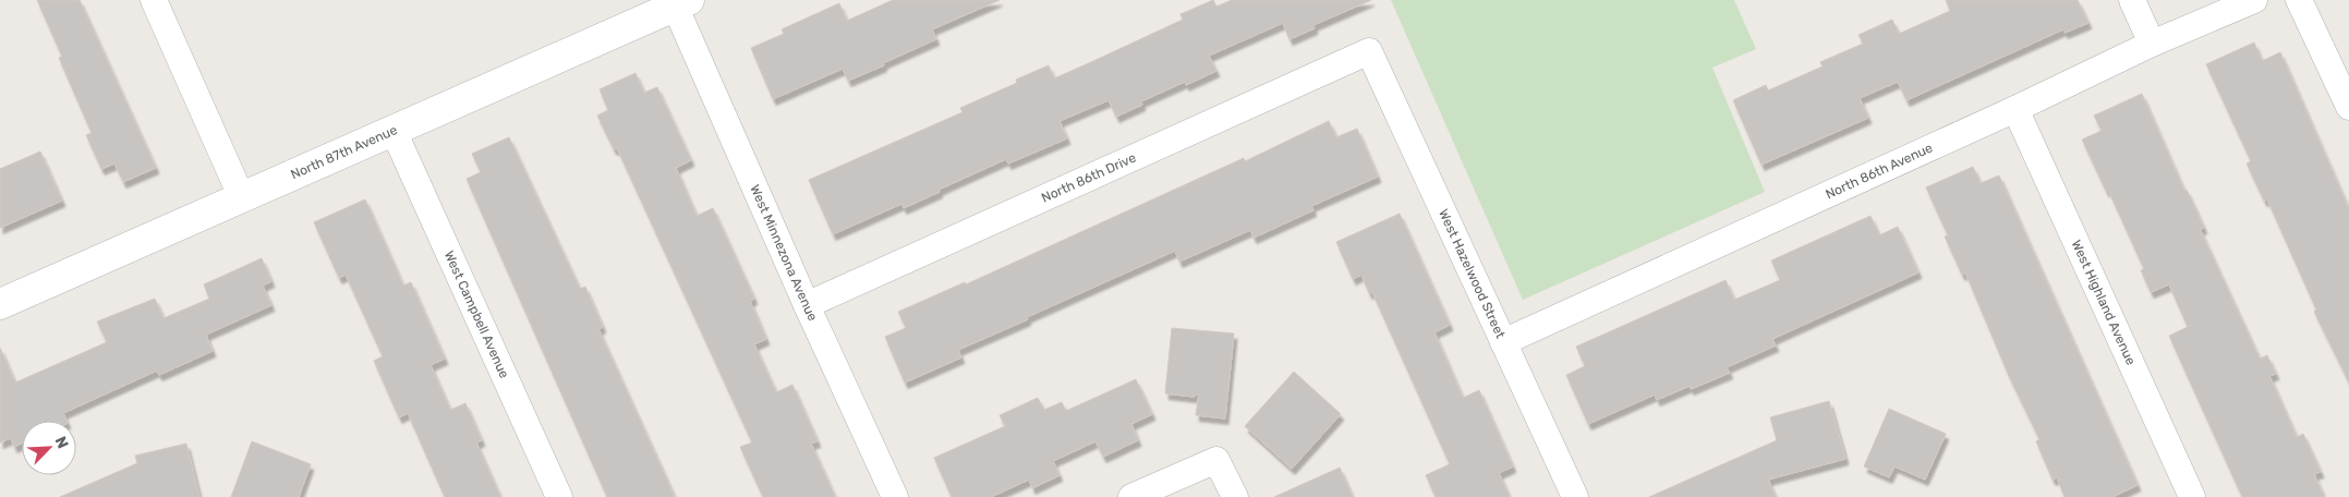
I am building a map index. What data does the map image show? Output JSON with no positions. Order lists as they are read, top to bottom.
{
  "streets": {
    "street": [
      "North 87th Avenue",
      "North 86th Avenue",
      "North 86th Drive",
      "West Minnezona Avenue",
      "West Hazelwood Street",
      "West Highland Avenue",
      "West Campbell Avenue"
    ]
  },
  "crossings": [
    ["North 87th Avenue", "West Minnezona Avenue"],
    ["North 87th Avenue", "West Campbell Avenue"],
    ["North 86th Avenue", "West Hazelwood Street"],
    ["North 86th Avenue", "West Highland Avenue"],
    ["North 86th Drive", "West Minnezona Avenue"],
    ["North 86th Drive", "West Hazelwood Street"]
  ],
  "north": "top right"
}
